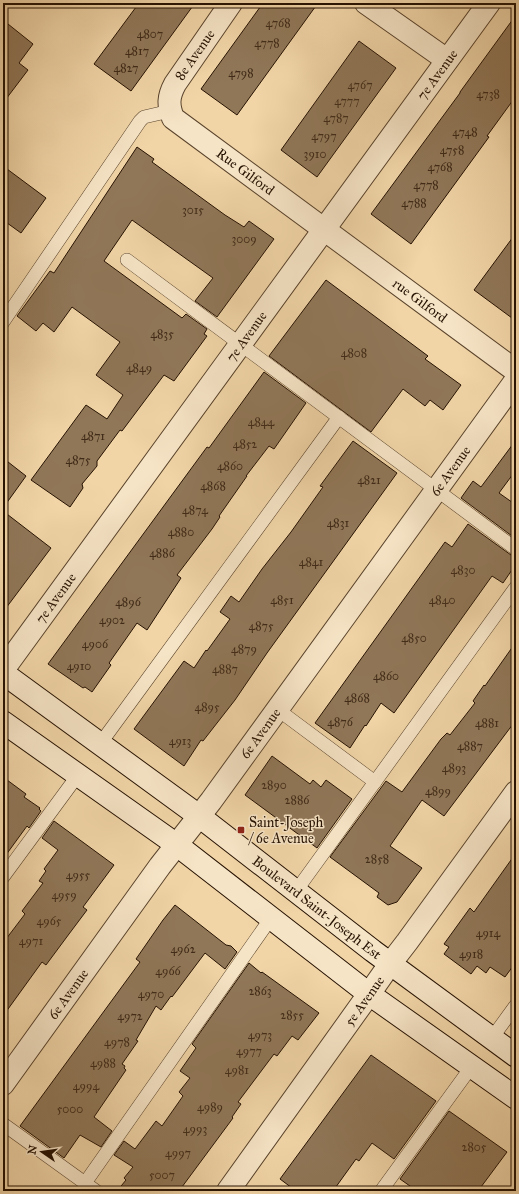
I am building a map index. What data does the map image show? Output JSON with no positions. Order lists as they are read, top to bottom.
{
  "streets": {
    "street": [
      "8e Avenue",
      "7e Avenue",
      "Rue Gilford",
      "rue Gilford",
      "6e Avenue",
      "Boulevard Saint-Joseph Est",
      "5e Avenue"
    ]
  },
  "crossings": [
    ["8e Avenue", "Rue Gilford"],
    ["7e Avenue", "Rue Gilford"],
    ["7e Avenue", "rue Gilford"],
    ["7e Avenue", "Boulevard Saint-Joseph Est"],
    ["Rue Gilford", "rue Gilford"],
    ["6e Avenue", "Boulevard Saint-Joseph Est"],
    ["Boulevard Saint-Joseph Est", "5e Avenue"]
  ],
  "places": {
    "transit": ["Saint-Joseph / 6e Avenue"]
  },
  "house_numbers": [
    "4768",
    "4807",
    "4778",
    "4817",
    "4827",
    "4798",
    "4767",
    "4738",
    "4777",
    "4787",
    "4748",
    "4797",
    "4758",
    "3910",
    "4768",
    "4778",
    "4788",
    "3015",
    "3009",
    "4835",
    "4808",
    "4849",
    "4844",
    "4871",
    "4852",
    "4875",
    "4860",
    "4821",
    "4868",
    "4874",
    "4831",
    "4880",
    "4886",
    "4841",
    "4830",
    "4851",
    "4840",
    "4896",
    "4902",
    "4875",
    "4850",
    "4906",
    "4879",
    "4910",
    "4887",
    "4860",
    "4868",
    "4895",
    "4876",
    "4881",
    "4913",
    "4887",
    "4893",
    "2890",
    "4899",
    "2886",
    "2858",
    "4955",
    "4959",
    "4965",
    "4914",
    "4971",
    "4962",
    "4918",
    "4966",
    "2863",
    "4970",
    "2855",
    "4972",
    "4973",
    "4978",
    "4977",
    "4988",
    "4981",
    "4994",
    "4989",
    "5000",
    "4993",
    "2805",
    "4997",
    "5007"
  ],
  "north": "left"
}
